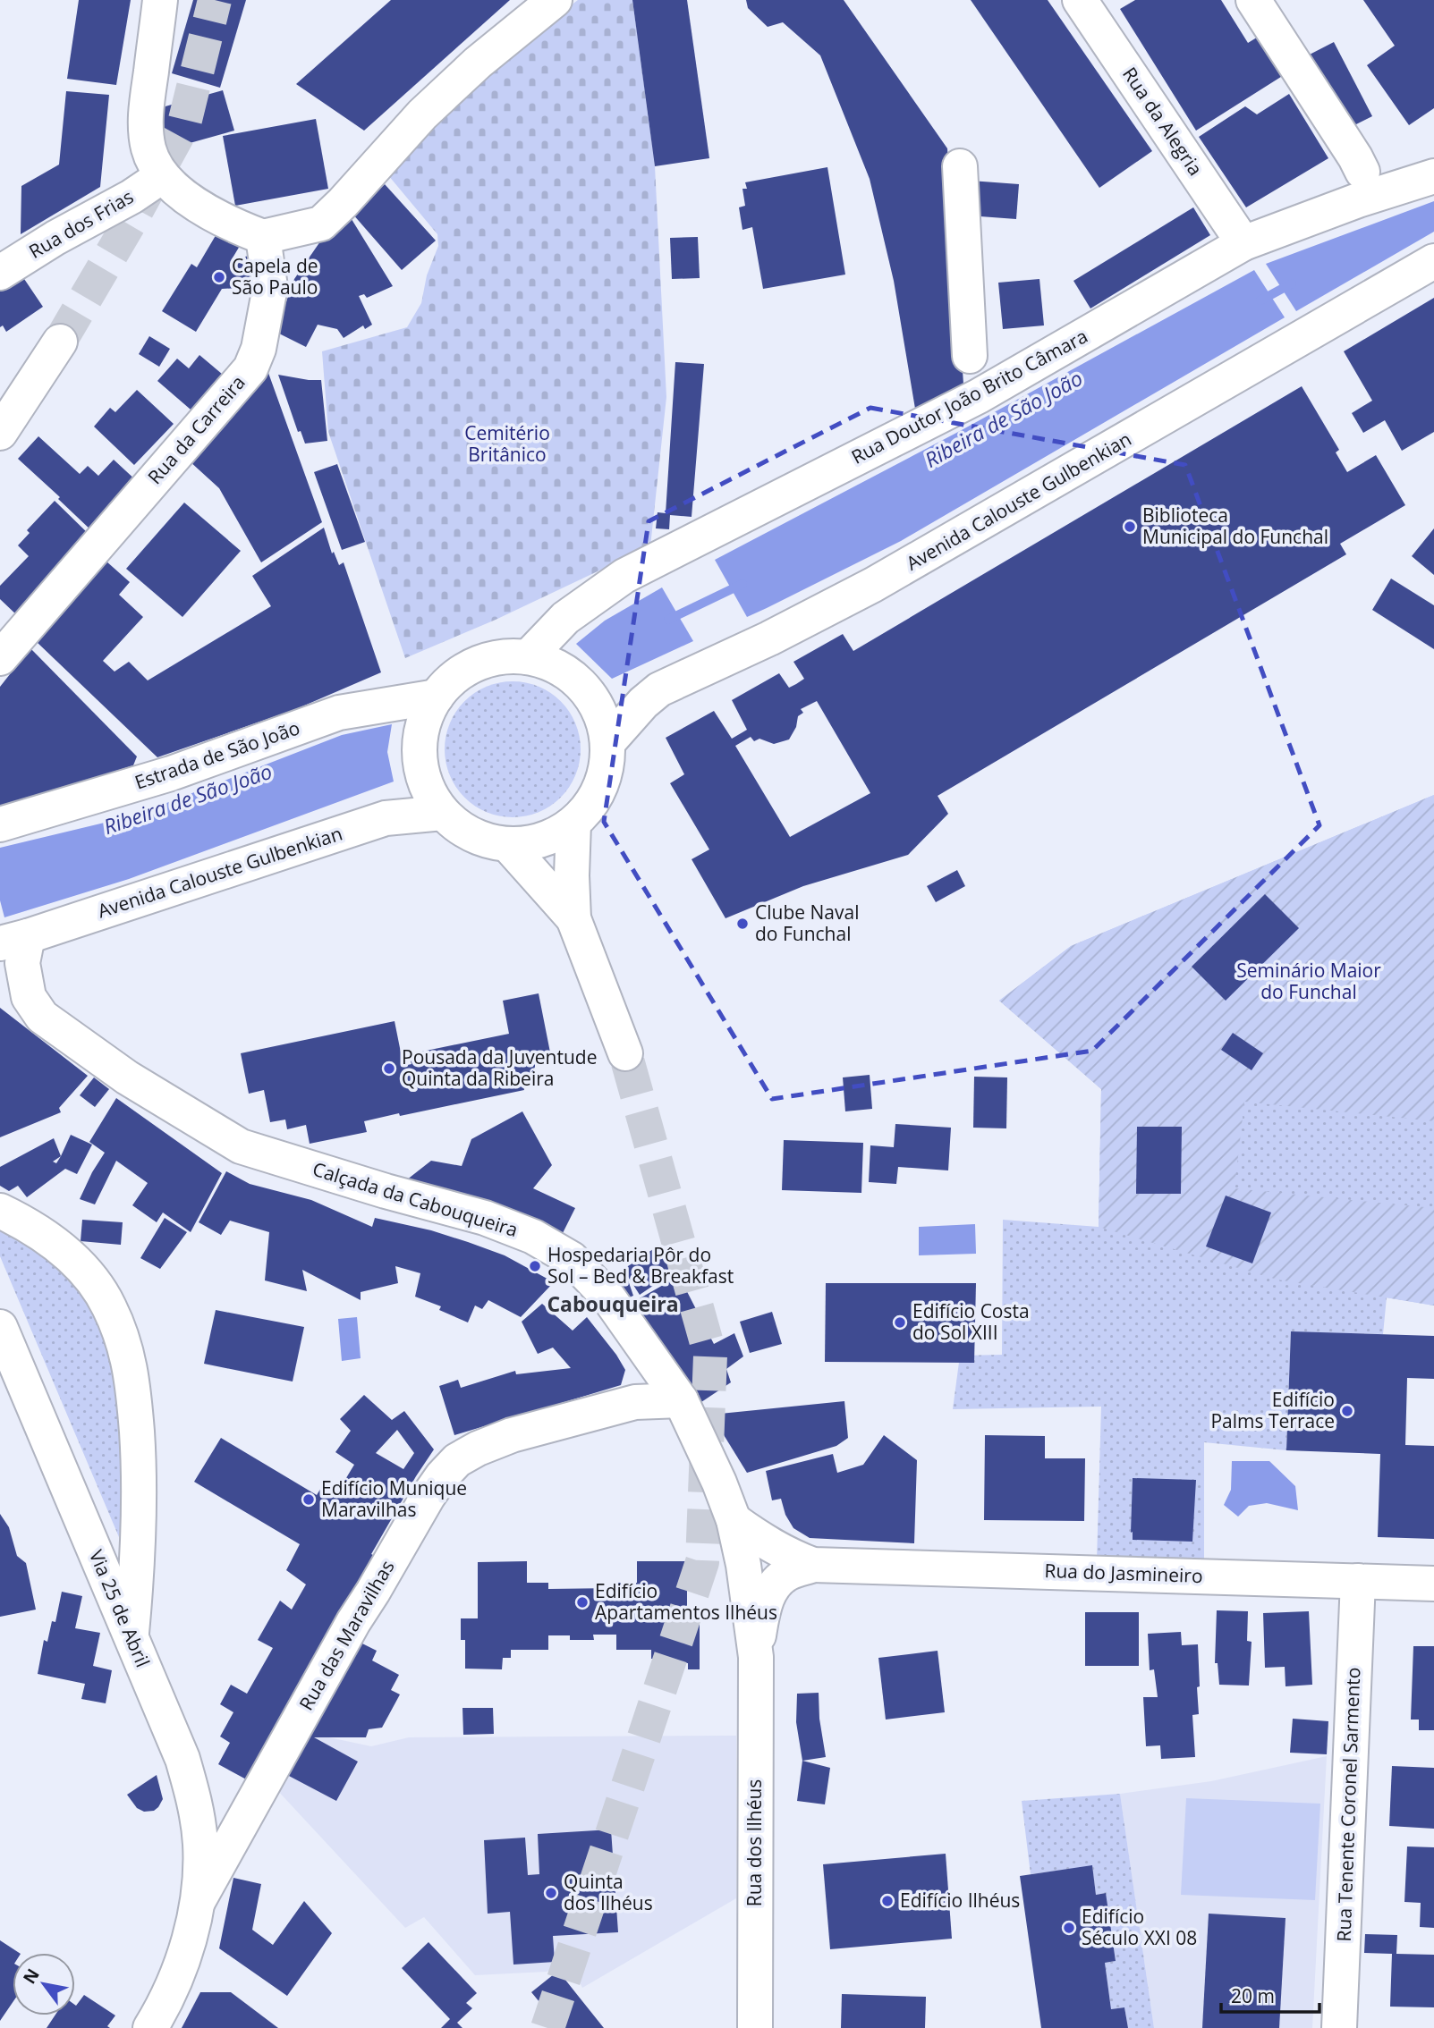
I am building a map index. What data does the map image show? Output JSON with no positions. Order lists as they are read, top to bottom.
{
  "streets": {
    "street": [
      "Rua da Alegria",
      "Rua dos Frias",
      "Rua Doutor João Brito Câmara",
      "Rua da Carreira",
      "Avenida Calouste Gulbenkian",
      "Estrada de São João",
      "Calçada da Cabouqueira",
      "Rua do Jasmineiro",
      "Via 25 de Abril",
      "Rua das Maravilhas",
      "Rua Tenente Coronel Sarmento",
      "Rua dos Ilhéus"
    ]
  },
  "crossings": [
    ["Rua da Alegria", "Rua Doutor João Brito Câmara"],
    ["Rua Doutor João Brito Câmara", "Avenida Calouste Gulbenkian"],
    ["Rua Doutor João Brito Câmara", "Estrada de São João"],
    ["Avenida Calouste Gulbenkian", "Estrada de São João"],
    ["Avenida Calouste Gulbenkian", "Calçada da Cabouqueira"],
    ["Calçada da Cabouqueira", "Rua do Jasmineiro"],
    ["Calçada da Cabouqueira", "Rua das Maravilhas"],
    ["Calçada da Cabouqueira", "Rua dos Ilhéus"],
    ["Rua do Jasmineiro", "Rua Tenente Coronel Sarmento"],
    ["Rua do Jasmineiro", "Rua dos Ilhéus"],
    ["Via 25 de Abril", "Rua das Maravilhas"]
  ],
  "districts": ["Cabouqueira"],
  "water": ["Ribeira de São João"],
  "parks": ["Cemitério Britânico", "Seminário Maior do Funchal"],
  "places": [
    "Capela de São Paulo",
    "Biblioteca Municipal do Funchal",
    "Clube Naval do Funchal",
    "Pousada da Juventude Quinta da Ribeira",
    "Hospedaria Pôr do Sol – Bed & Breakfast",
    "Edifício Costa do Sol XIII",
    "Edifício Palms Terrace",
    "Edifício Munique Maravilhas",
    "Edifício Apartamentos Ilhéus",
    "Quinta dos Ilhéus",
    "Edifício Ilhéus",
    "Edifício Século XXI 08"
  ],
  "scale_bar": "20 m",
  "north": "top left"
}
